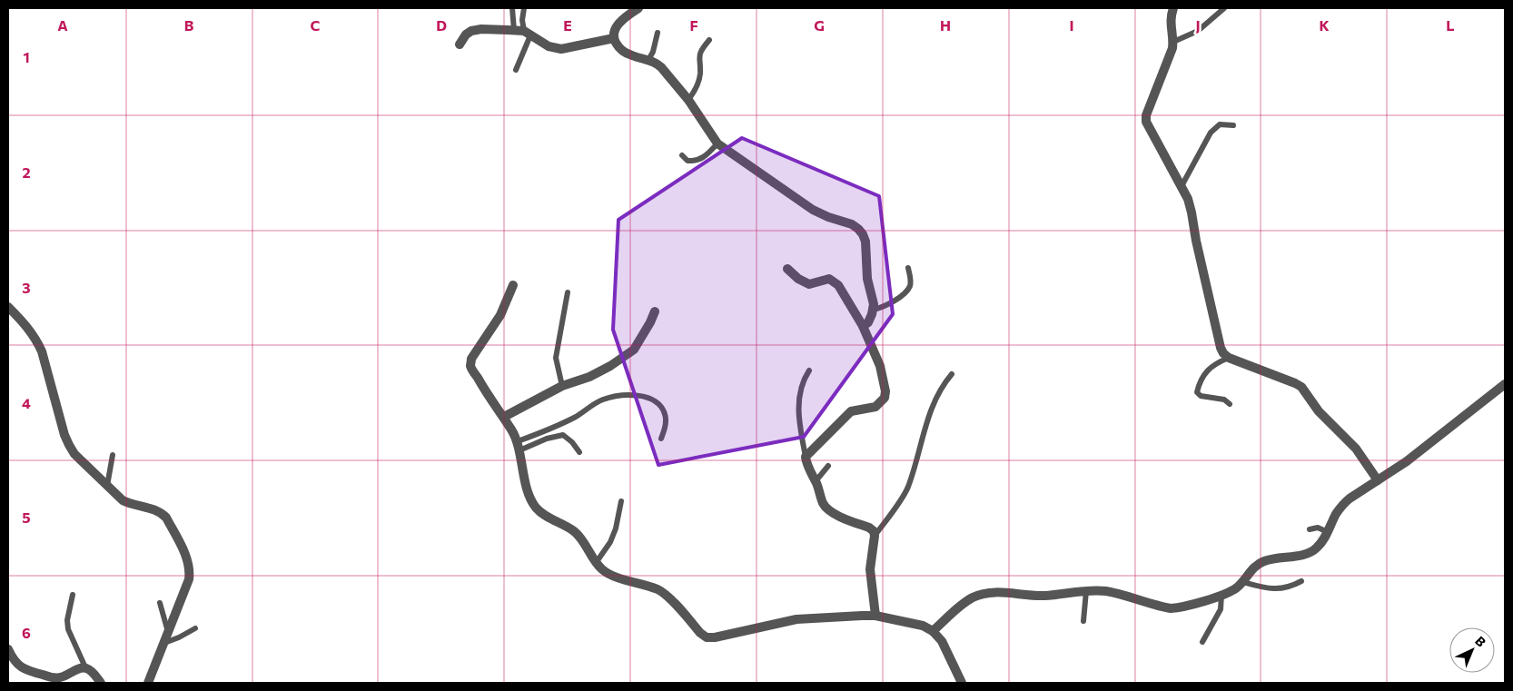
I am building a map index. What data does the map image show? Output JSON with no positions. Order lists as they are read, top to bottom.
{
  "north": "top right",
  "grid": {
    "columns": [
      "A",
      "B",
      "C",
      "D",
      "E",
      "F",
      "G",
      "H",
      "I",
      "J",
      "K",
      "L"
    ],
    "rows": [
      "1",
      "2",
      "3",
      "4",
      "5",
      "6"
    ]
  }
}
